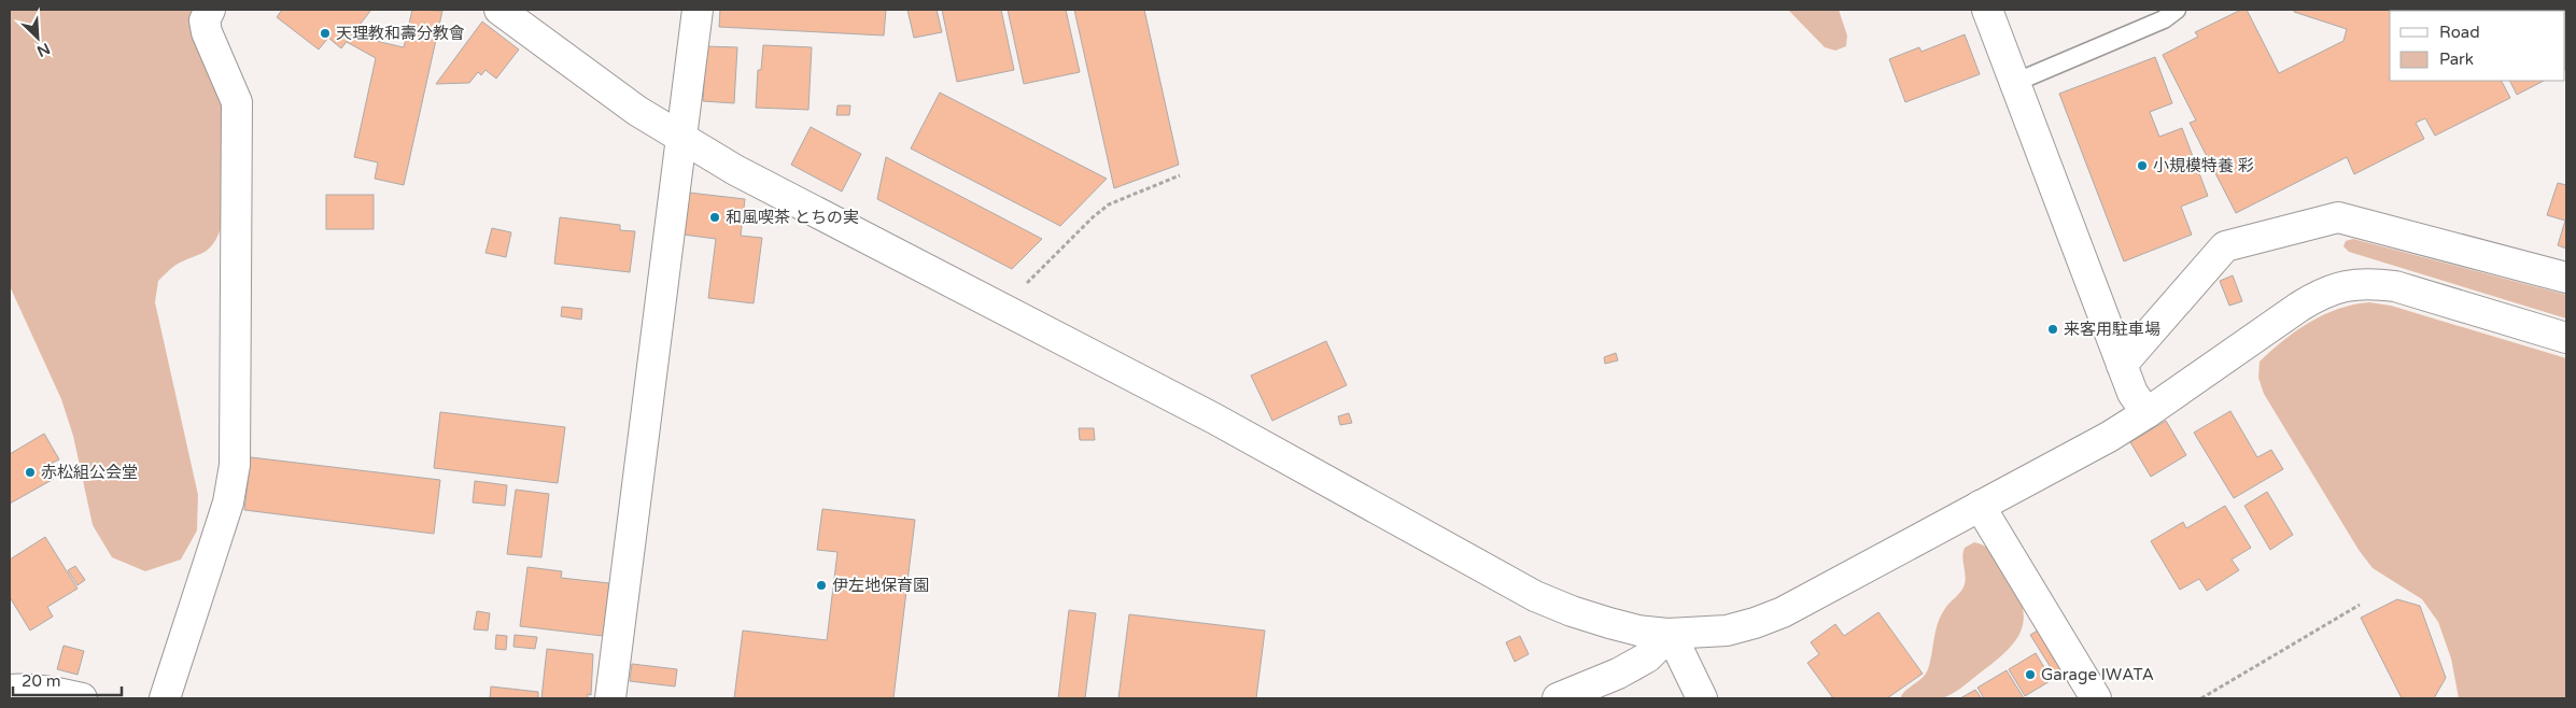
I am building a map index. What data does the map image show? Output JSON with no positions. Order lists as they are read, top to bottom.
{
  "places": [
    "天理教和壽分教會",
    "小規模特養 彩",
    "和風喫茶 とちの実",
    "来客用駐車場",
    "赤松組公会堂",
    "伊左地保育園",
    "Garage IWATA"
  ],
  "legend": ["Road", "Park"],
  "scale_bar": "20 m",
  "north": "bottom right"
}
